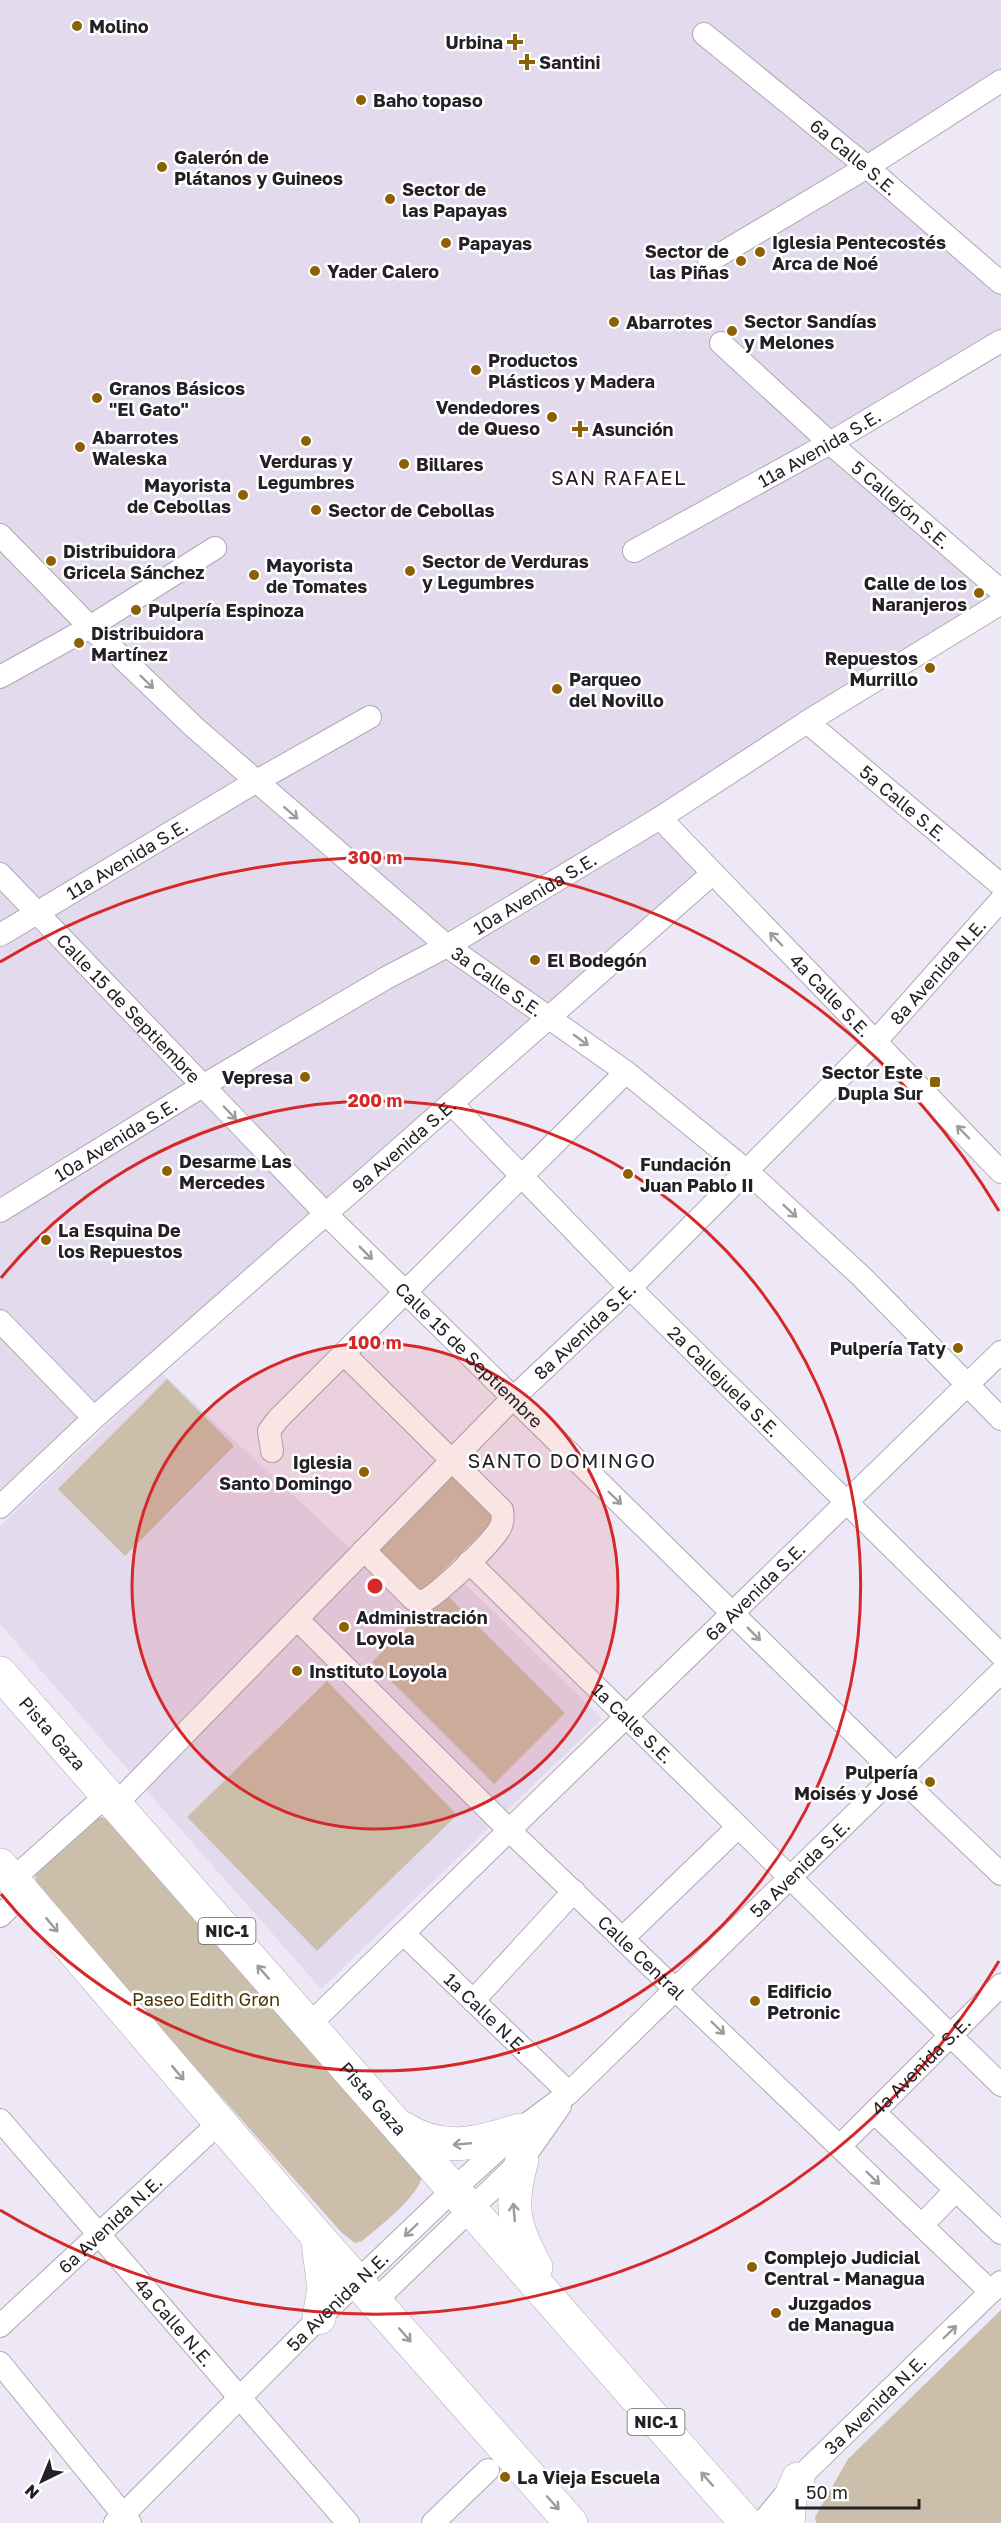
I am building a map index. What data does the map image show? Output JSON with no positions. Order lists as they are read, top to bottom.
{
  "streets": {
    "highway": ["Pista Gaza", "NIC-1"],
    "street": [
      "6a Calle S.E.",
      "11a Avenida S.E.",
      "5 Callejón S.E.",
      "5a Calle S.E.",
      "10a Avenida S.E.",
      "8a Avenida N.E.",
      "3a Calle S.E.",
      "4a Calle S.E.",
      "Calle 15 de Septiembre",
      "9a Avenida S.E.",
      "8a Avenida S.E.",
      "2a Callejuela S.E.",
      "6a Avenida S.E.",
      "1a Calle S.E.",
      "5a Avenida S.E.",
      "Calle Central",
      "1a Calle N.E.",
      "4a Avenida S.E.",
      "6a Avenida N.E.",
      "5a Avenida N.E.",
      "4a Calle N.E.",
      "3a Avenida N.E."
    ]
  },
  "crossings": [
    ["11a Avenida S.E.", "5 Callejón S.E."],
    ["11a Avenida S.E.", "3a Calle S.E."],
    ["11a Avenida S.E.", "Calle 15 de Septiembre"],
    ["5a Calle S.E.", "10a Avenida S.E."],
    ["10a Avenida S.E.", "3a Calle S.E."],
    ["10a Avenida S.E.", "4a Calle S.E."],
    ["10a Avenida S.E.", "Calle 15 de Septiembre"],
    ["8a Avenida N.E.", "3a Calle S.E."],
    ["8a Avenida N.E.", "4a Calle S.E."],
    ["8a Avenida N.E.", "8a Avenida S.E."],
    ["3a Calle S.E.", "9a Avenida S.E."],
    ["3a Calle S.E.", "8a Avenida S.E."],
    ["3a Calle S.E.", "6a Avenida S.E."],
    ["4a Calle S.E.", "9a Avenida S.E."],
    ["Calle 15 de Septiembre", "9a Avenida S.E."],
    ["Calle 15 de Septiembre", "8a Avenida S.E."],
    ["Calle 15 de Septiembre", "6a Avenida S.E."],
    ["Calle 15 de Septiembre", "5a Avenida S.E."],
    ["9a Avenida S.E.", "2a Callejuela S.E."],
    ["8a Avenida S.E.", "2a Callejuela S.E."],
    ["8a Avenida S.E.", "Pista Gaza"],
    ["8a Avenida S.E.", "Calle Central"],
    ["2a Callejuela S.E.", "6a Avenida S.E."],
    ["6a Avenida S.E.", "1a Calle S.E."],
    ["6a Avenida S.E.", "Calle Central"],
    ["1a Calle S.E.", "5a Avenida S.E."],
    ["1a Calle S.E.", "4a Avenida S.E."],
    ["Pista Gaza", "5a Avenida N.E."],
    ["5a Avenida S.E.", "Calle Central"],
    ["5a Avenida S.E.", "5a Avenida N.E."],
    ["Calle Central", "4a Avenida S.E."],
    ["Calle Central", "5a Avenida N.E."],
    ["Calle Central", "3a Avenida N.E."],
    ["1a Calle N.E.", "5a Avenida N.E."],
    ["6a Avenida N.E.", "4a Calle N.E."],
    ["5a Avenida N.E.", "4a Calle N.E."]
  ],
  "one_way": [
    "3a Calle S.E.",
    "4a Calle S.E.",
    "Calle 15 de Septiembre",
    "3a Avenida N.E."
  ],
  "districts": ["SAN RAFAEL", "SANTO DOMINGO"],
  "parks": ["Paseo Edith Grøn"],
  "places": {
    "other": [
      "Molino",
      "Baho topaso",
      "Galerón de Plátanos y Guineos",
      "Sector de las Papayas",
      "Papayas",
      "Iglesia Pentecostés Arca de Noé",
      "Sector de las Piñas",
      "Yader Calero",
      "Abarrotes",
      "Sector Sandías y Melones",
      "Productos Plásticos y Madera",
      "Granos Básicos \"El Gato\"",
      "Vendedores de Queso",
      "Verduras y Legumbres",
      "Abarrotes Waleska",
      "Billares",
      "Mayorista de Cebollas",
      "Sector de Cebollas",
      "Distribuidora Gricela Sánchez",
      "Sector de Verduras y Legumbres",
      "Mayorista de Tomates",
      "Calle de los Naranjeros",
      "Pulpería Espinoza",
      "Distribuidora Martínez",
      "Repuestos Murrillo",
      "Parqueo del Novillo",
      "El Bodegón",
      "Vepresa",
      "Desarme Las Mercedes",
      "Fundación Juan Pablo II",
      "La Esquina De los Repuestos",
      "Pulpería Taty",
      "Iglesia Santo Domingo",
      "Administración Loyola",
      "Instituto Loyola",
      "Pulpería Moisés y José",
      "Edificio Petronic",
      "Complejo Judicial Central - Managua",
      "Juzgados de Managua",
      "La Vieja Escuela"
    ],
    "health": ["Urbina", "Santini", "Asunción"],
    "transit": ["Sector Este Dupla Sur"]
  },
  "scale_bar": "50 m",
  "north": "bottom left",
  "rings": ["300 m", "200 m", "100 m"]
}
